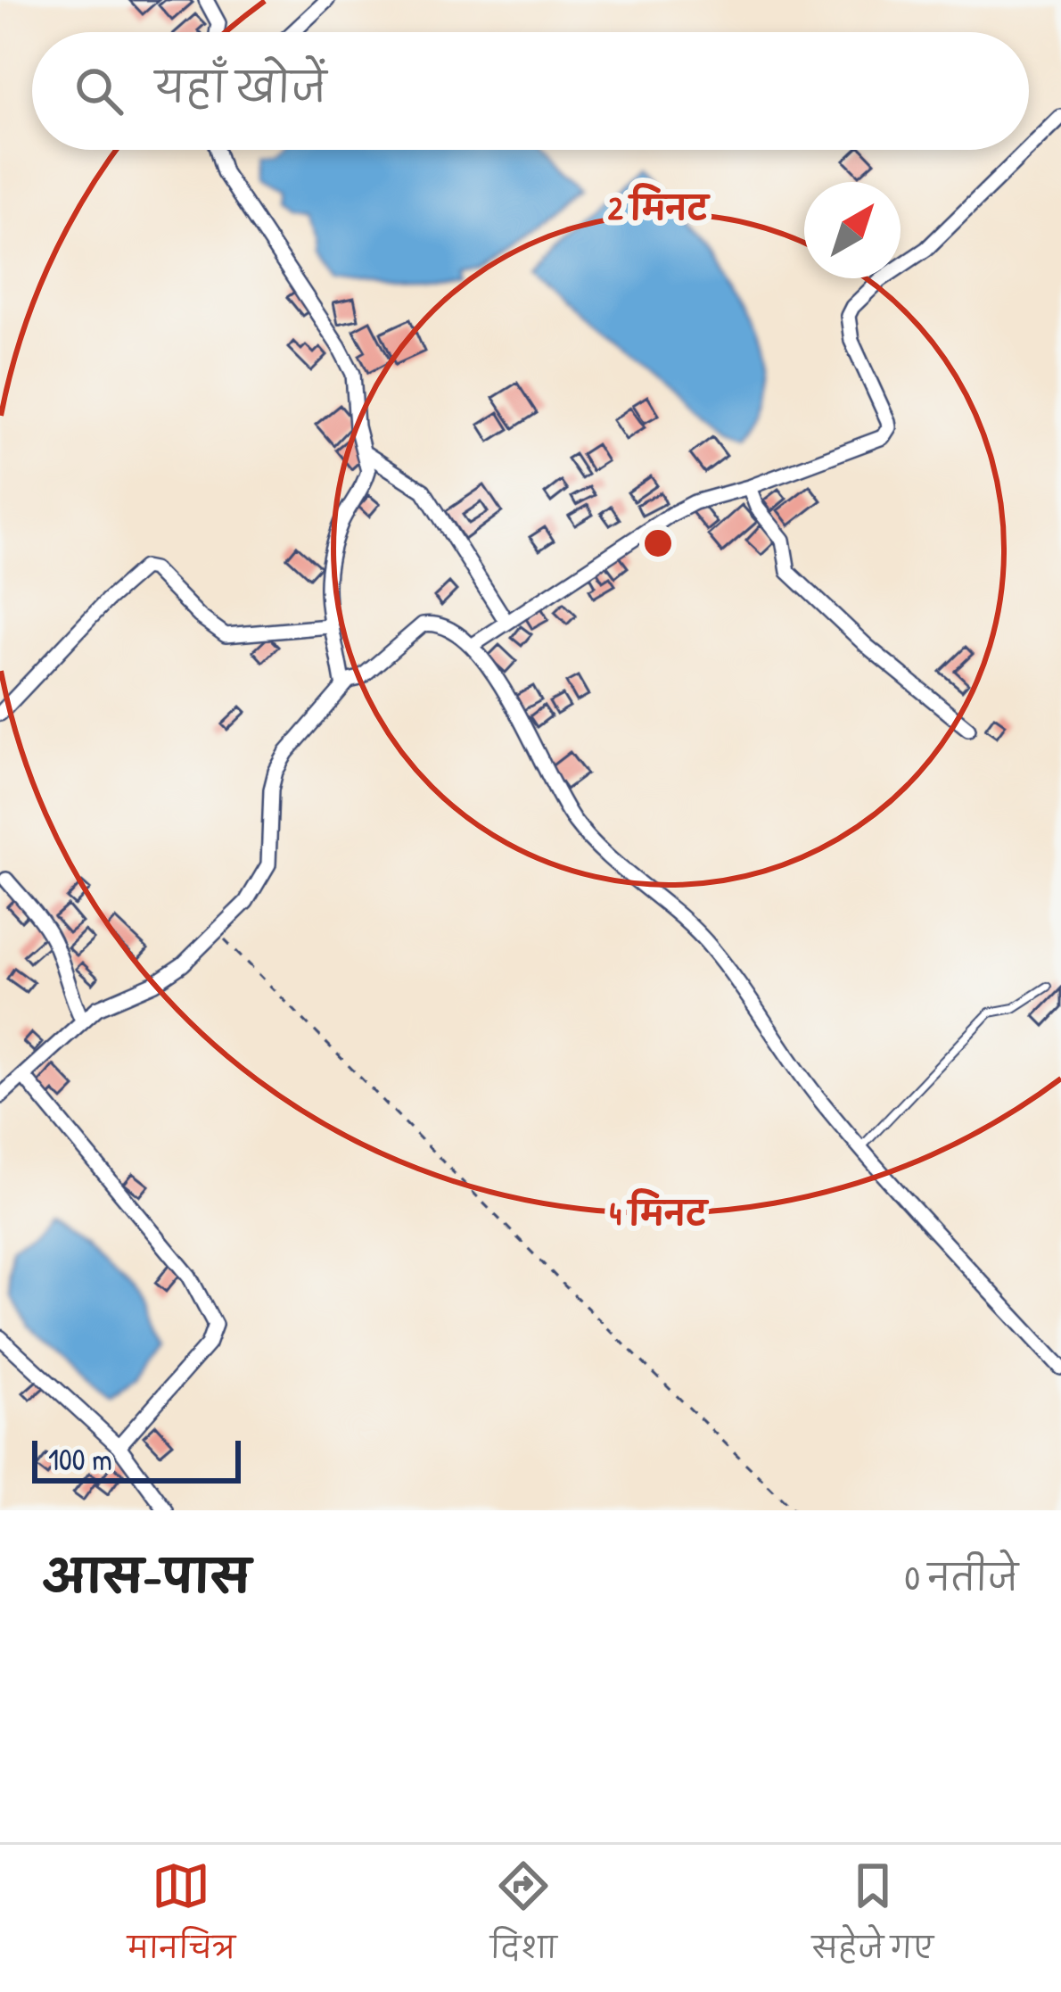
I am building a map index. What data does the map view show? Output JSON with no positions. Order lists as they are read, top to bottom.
{
  "scale_bar": "100 m",
  "north": "top right",
  "page": {
    "search": "यहाँ खोजें",
    "scale": "100 m",
    "heading": ["आस-पास", "0 नतीजे"],
    "nav": ["मानचित्र", "दिशा", "सहेजे गए"]
  },
  "rings": ["2 मिनट", "4 मिनट"]
}
